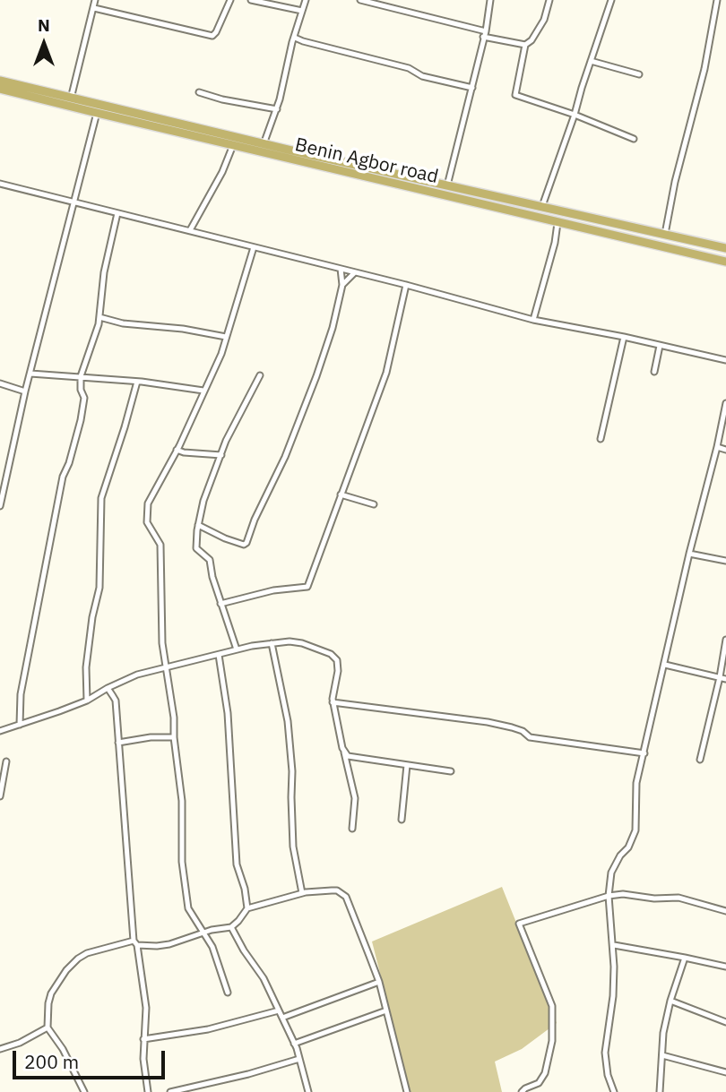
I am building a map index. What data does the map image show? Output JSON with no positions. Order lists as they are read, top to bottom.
{
  "streets": {
    "highway": ["Benin Agbor road"]
  },
  "scale_bar": "200 m",
  "north": "top"
}
